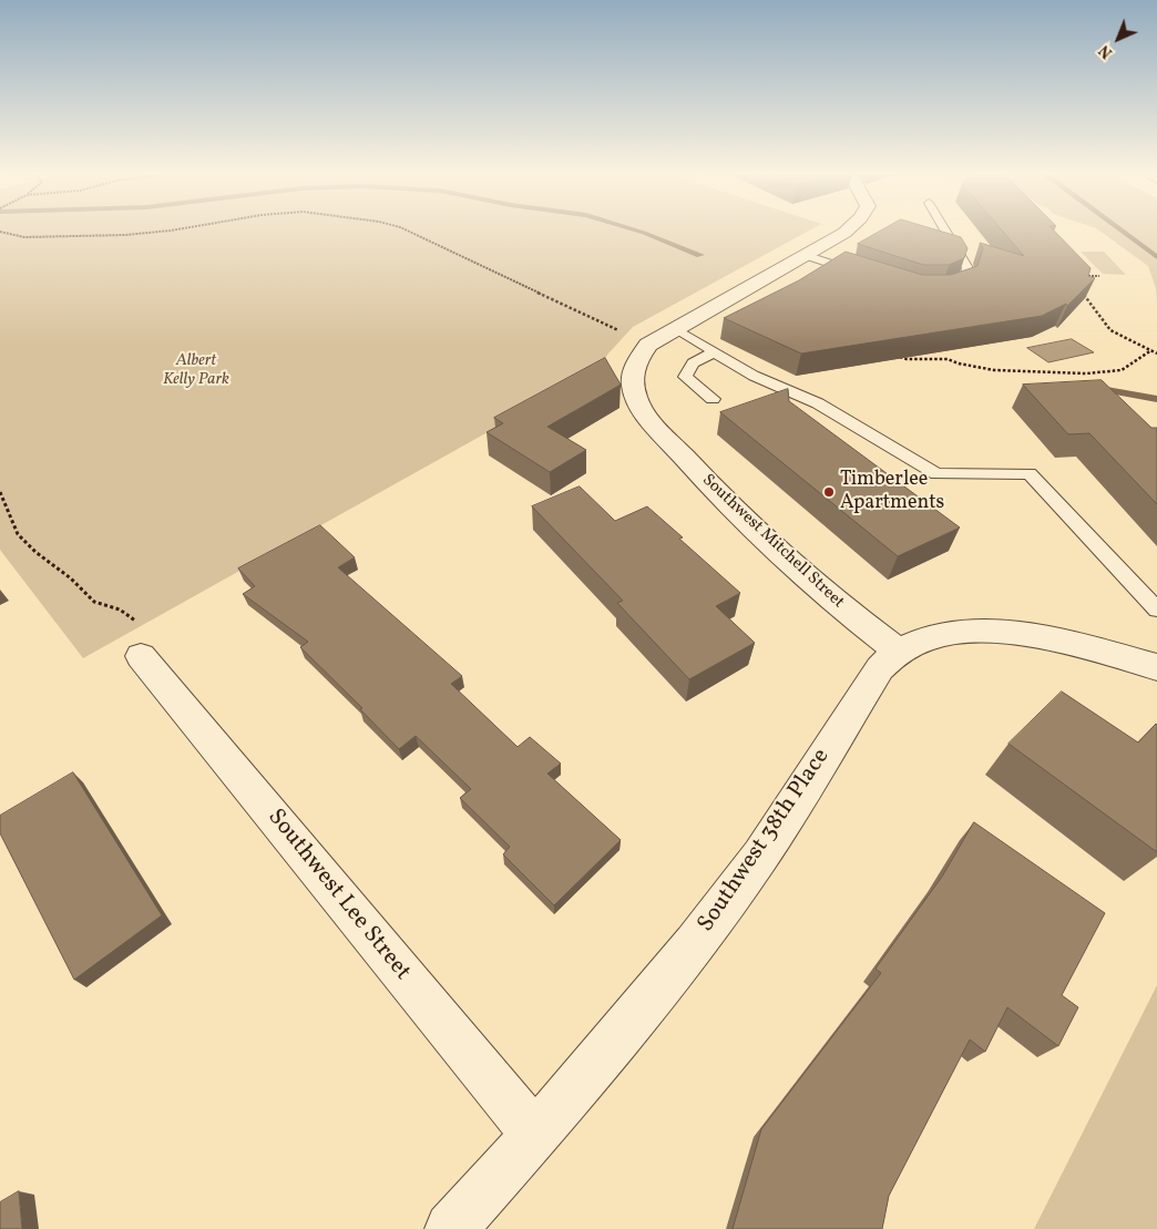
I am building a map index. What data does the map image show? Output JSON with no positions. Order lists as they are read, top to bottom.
{
  "streets": {
    "street": ["Southwest Mitchell Street", "Southwest 38th Place", "Southwest Lee Street"]
  },
  "crossings": [
    ["Southwest Mitchell Street", "Southwest 38th Place"],
    ["Southwest 38th Place", "Southwest Lee Street"]
  ],
  "parks": ["Albert Kelly Park"],
  "places": ["Timberlee Apartments"],
  "north": "bottom left"
}
